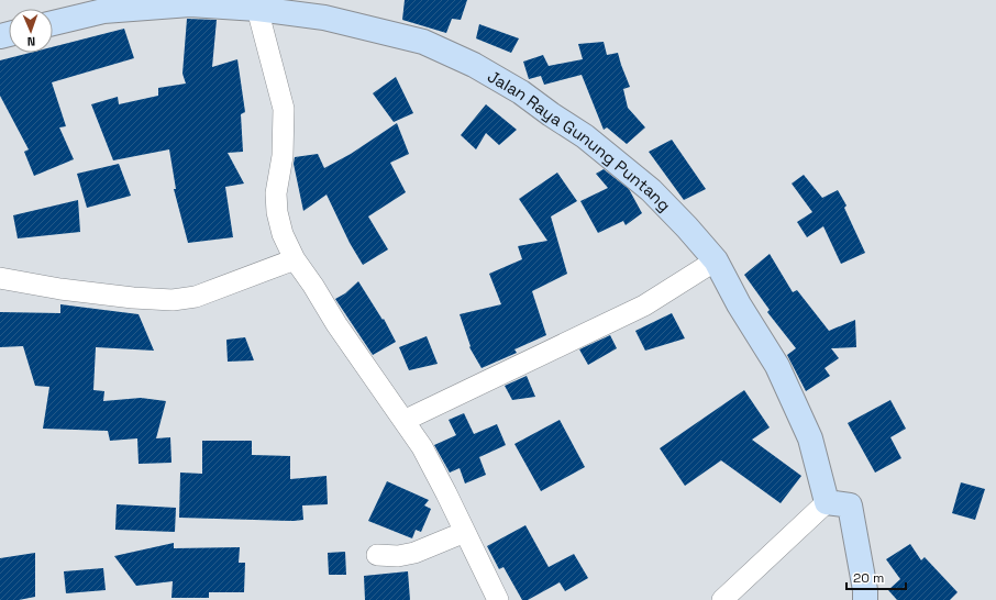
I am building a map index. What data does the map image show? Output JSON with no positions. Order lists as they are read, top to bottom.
{
  "streets": {
    "street": ["Jalan Raya Gunung Puntang"]
  },
  "scale_bar": "20 m",
  "north": "bottom"
}
